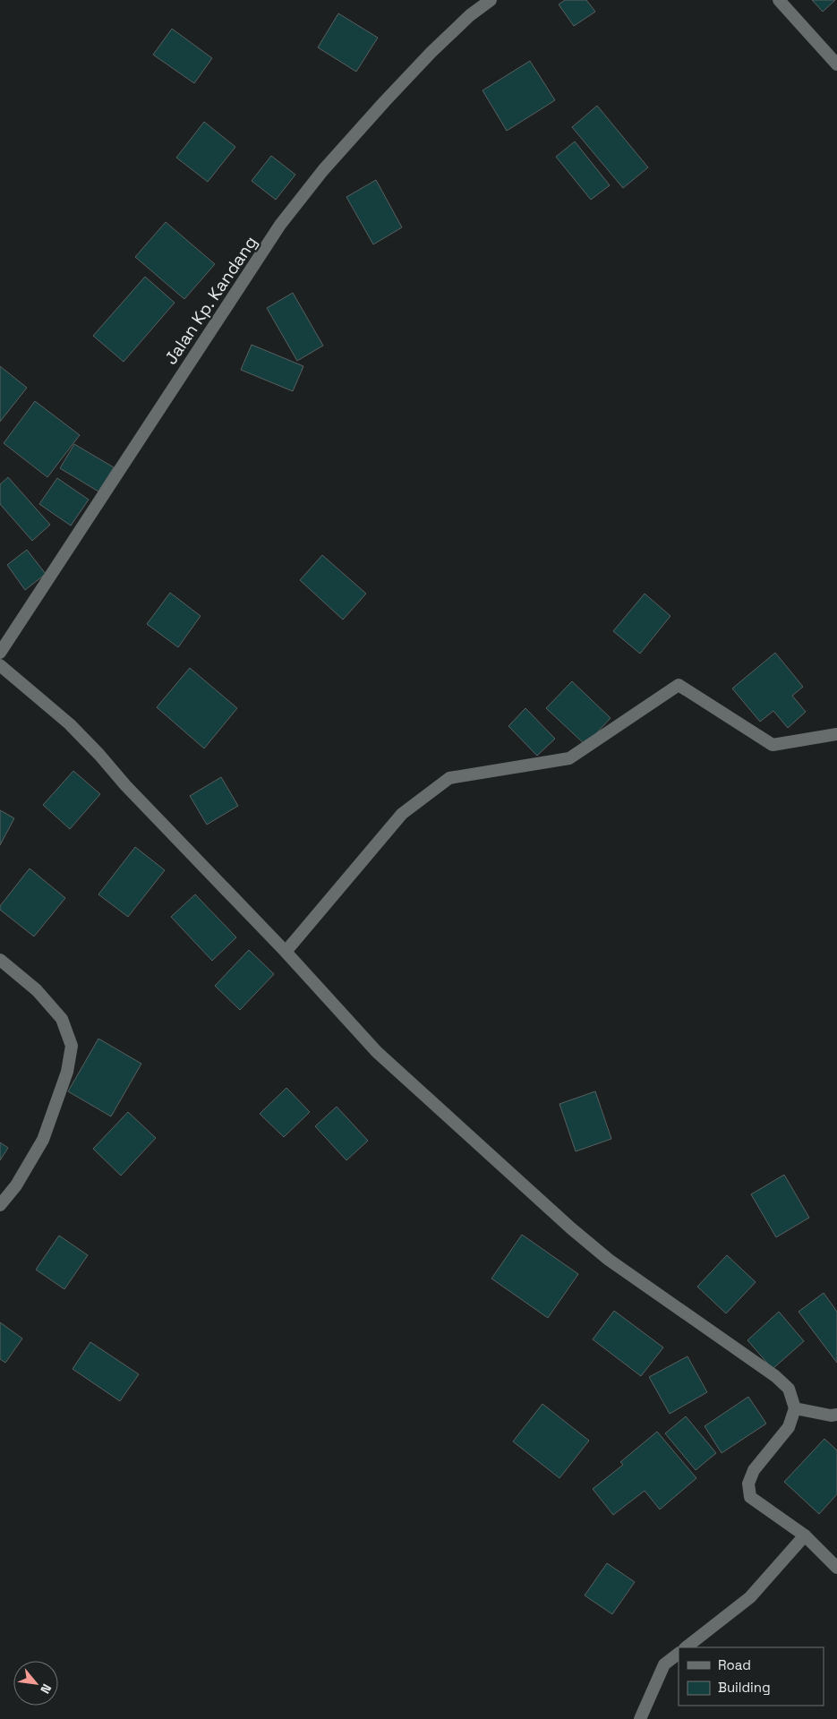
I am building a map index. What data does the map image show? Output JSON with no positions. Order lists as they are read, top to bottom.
{
  "streets": {
    "street": ["Jalan Kp. Kandang"]
  },
  "legend": ["Road", "Building"],
  "north": "bottom right"
}
